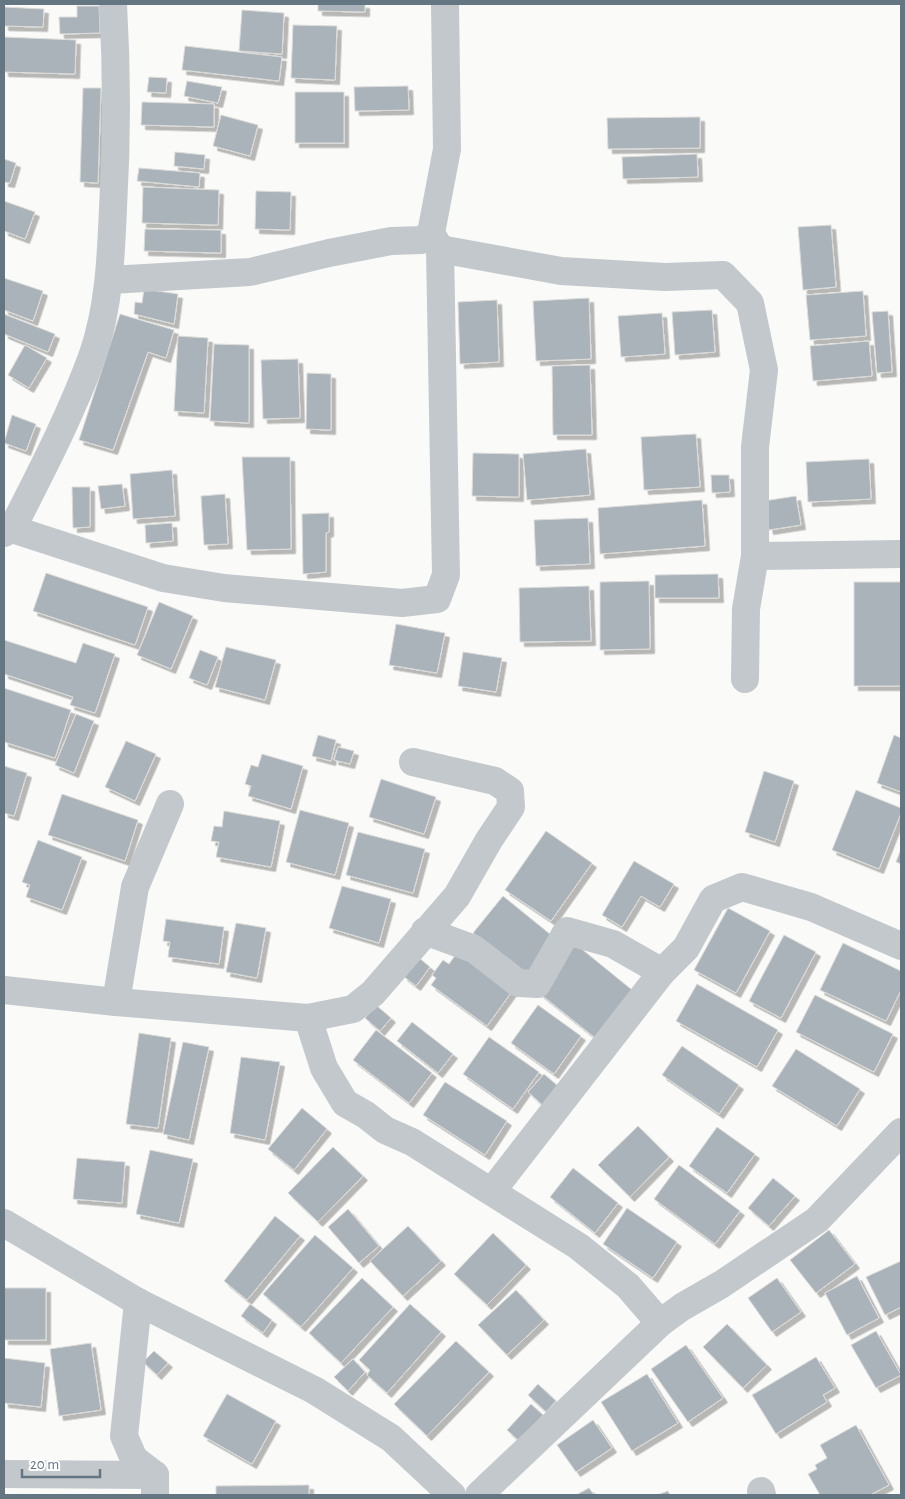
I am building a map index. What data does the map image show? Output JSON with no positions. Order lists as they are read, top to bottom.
{
  "scale_bar": "20 m"
}
